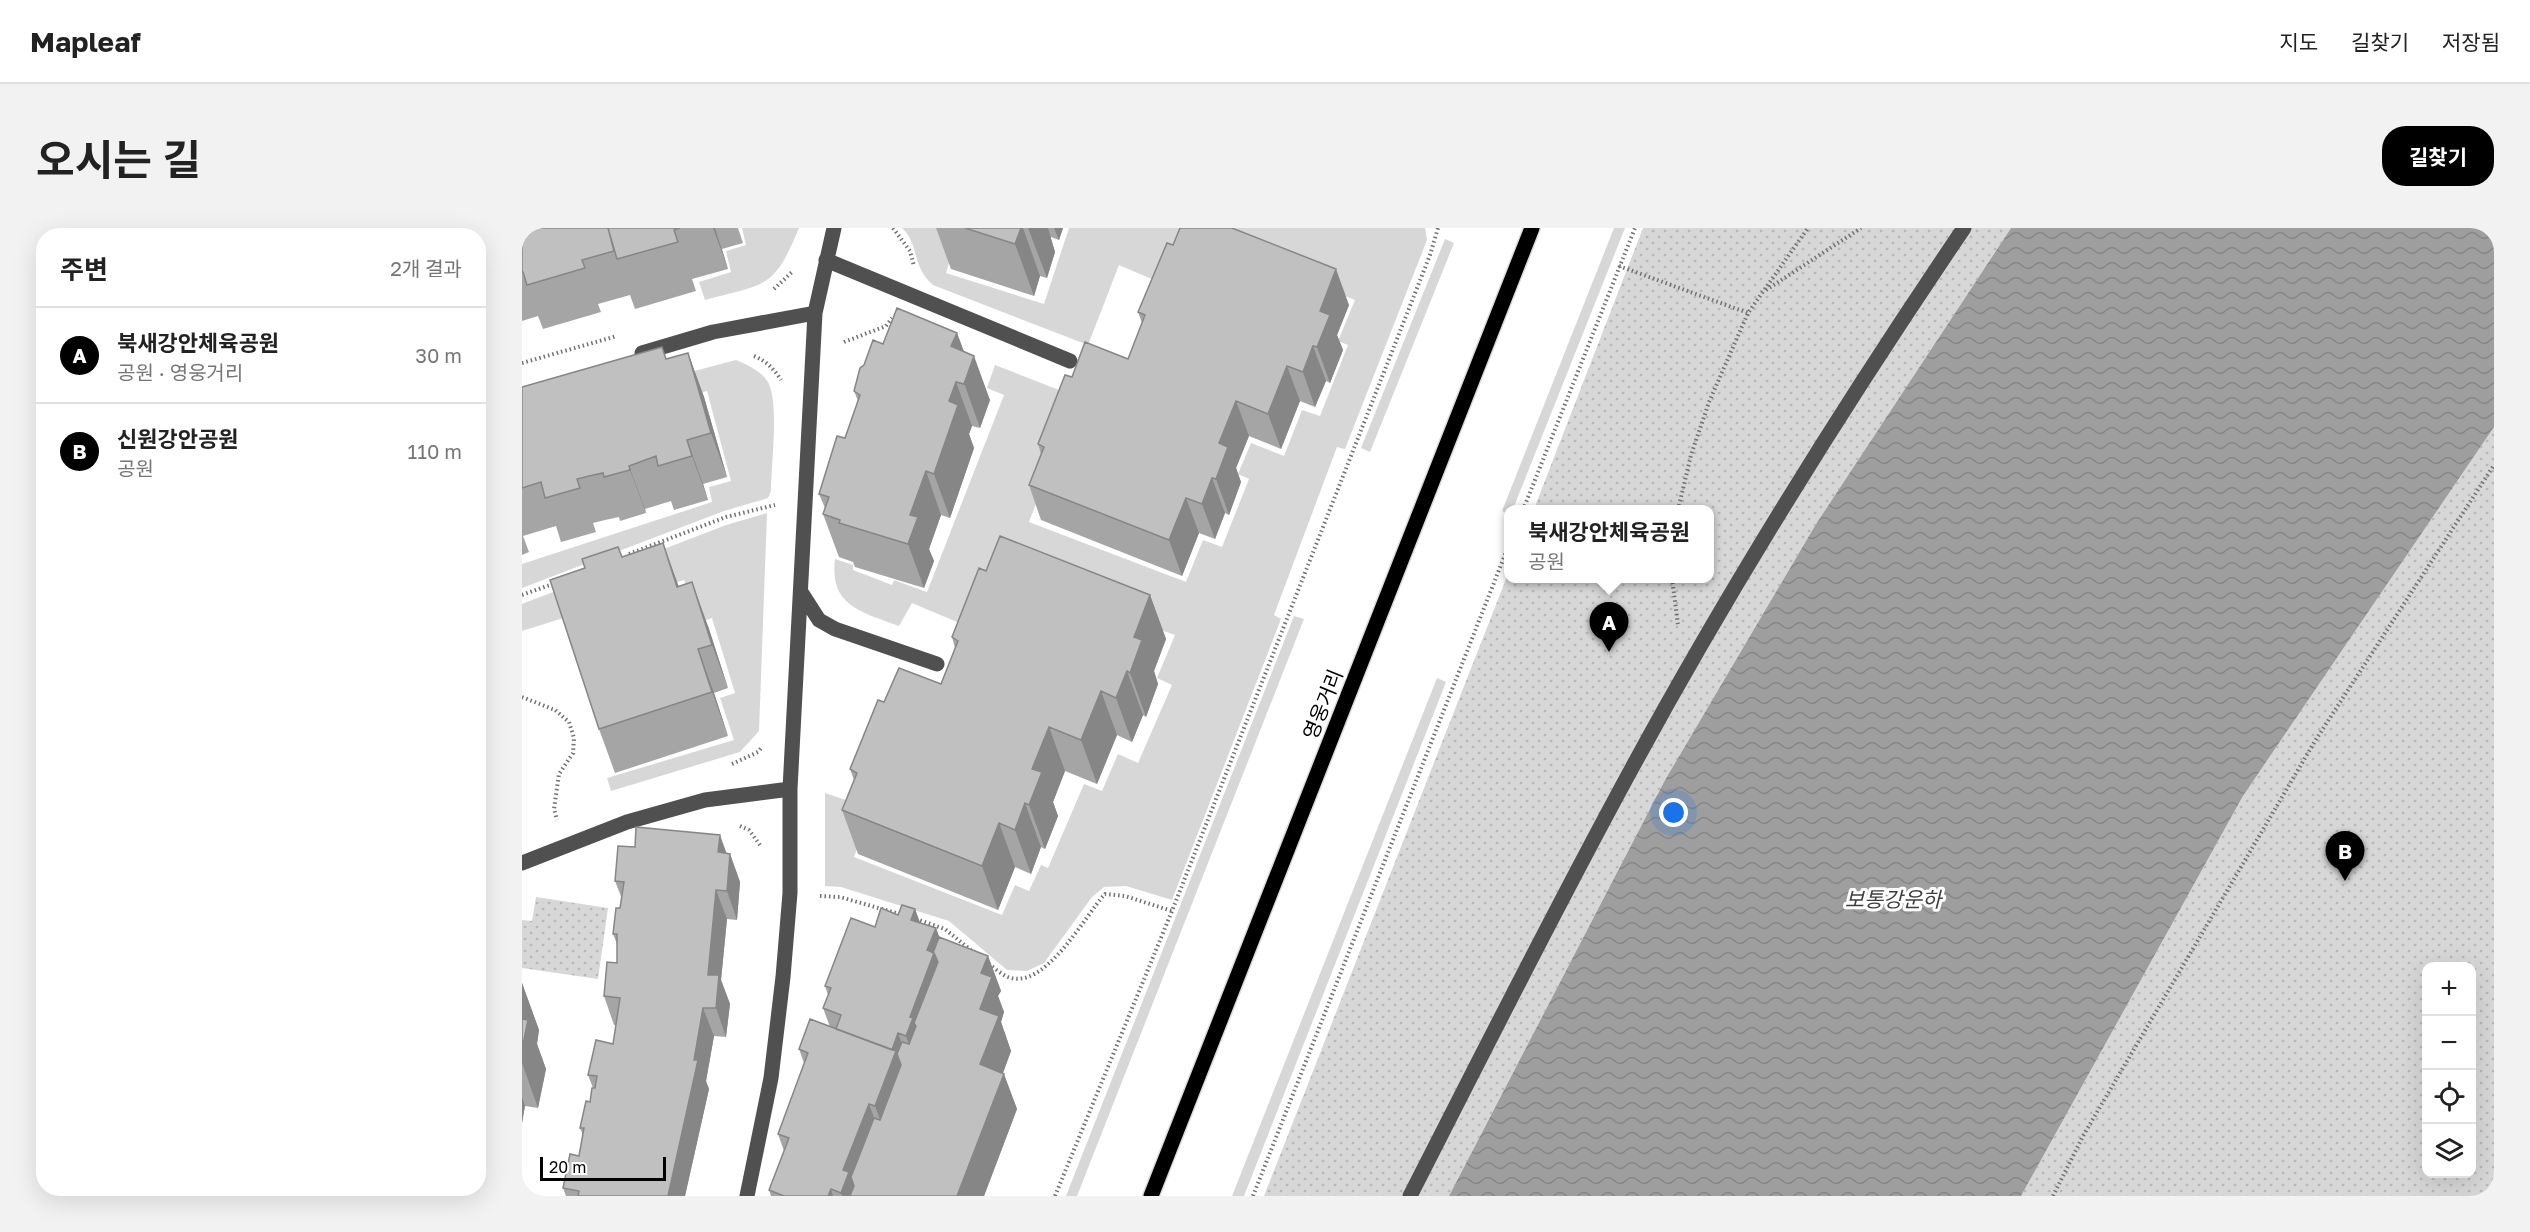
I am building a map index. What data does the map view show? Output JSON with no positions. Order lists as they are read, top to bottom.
{
  "streets": {
    "main road": ["영웅거리"]
  },
  "water": ["보통강운하"],
  "scale_bar": "20 m",
  "page": {
    "header": "Mapleaf",
    "nav": ["지도", "길찾기", "저장됨"],
    "title": "오시는 길",
    "buttons": "길찾기",
    "heading": ["주변", "2개 결과"],
    "list": [
      {
        "mark": "A",
        "name": "북새강안체육공원",
        "note": "공원 · 영웅거리",
        "value": "30 m"
      },
      {
        "mark": "B",
        "name": "신원강안공원",
        "note": "공원",
        "value": "110 m"
      }
    ],
    "popup": ["북새강안체육공원", "공원"],
    "pins": ["A", "B"],
    "map_buttons": ["+", "−"],
    "scale": "20 m"
  }
}
